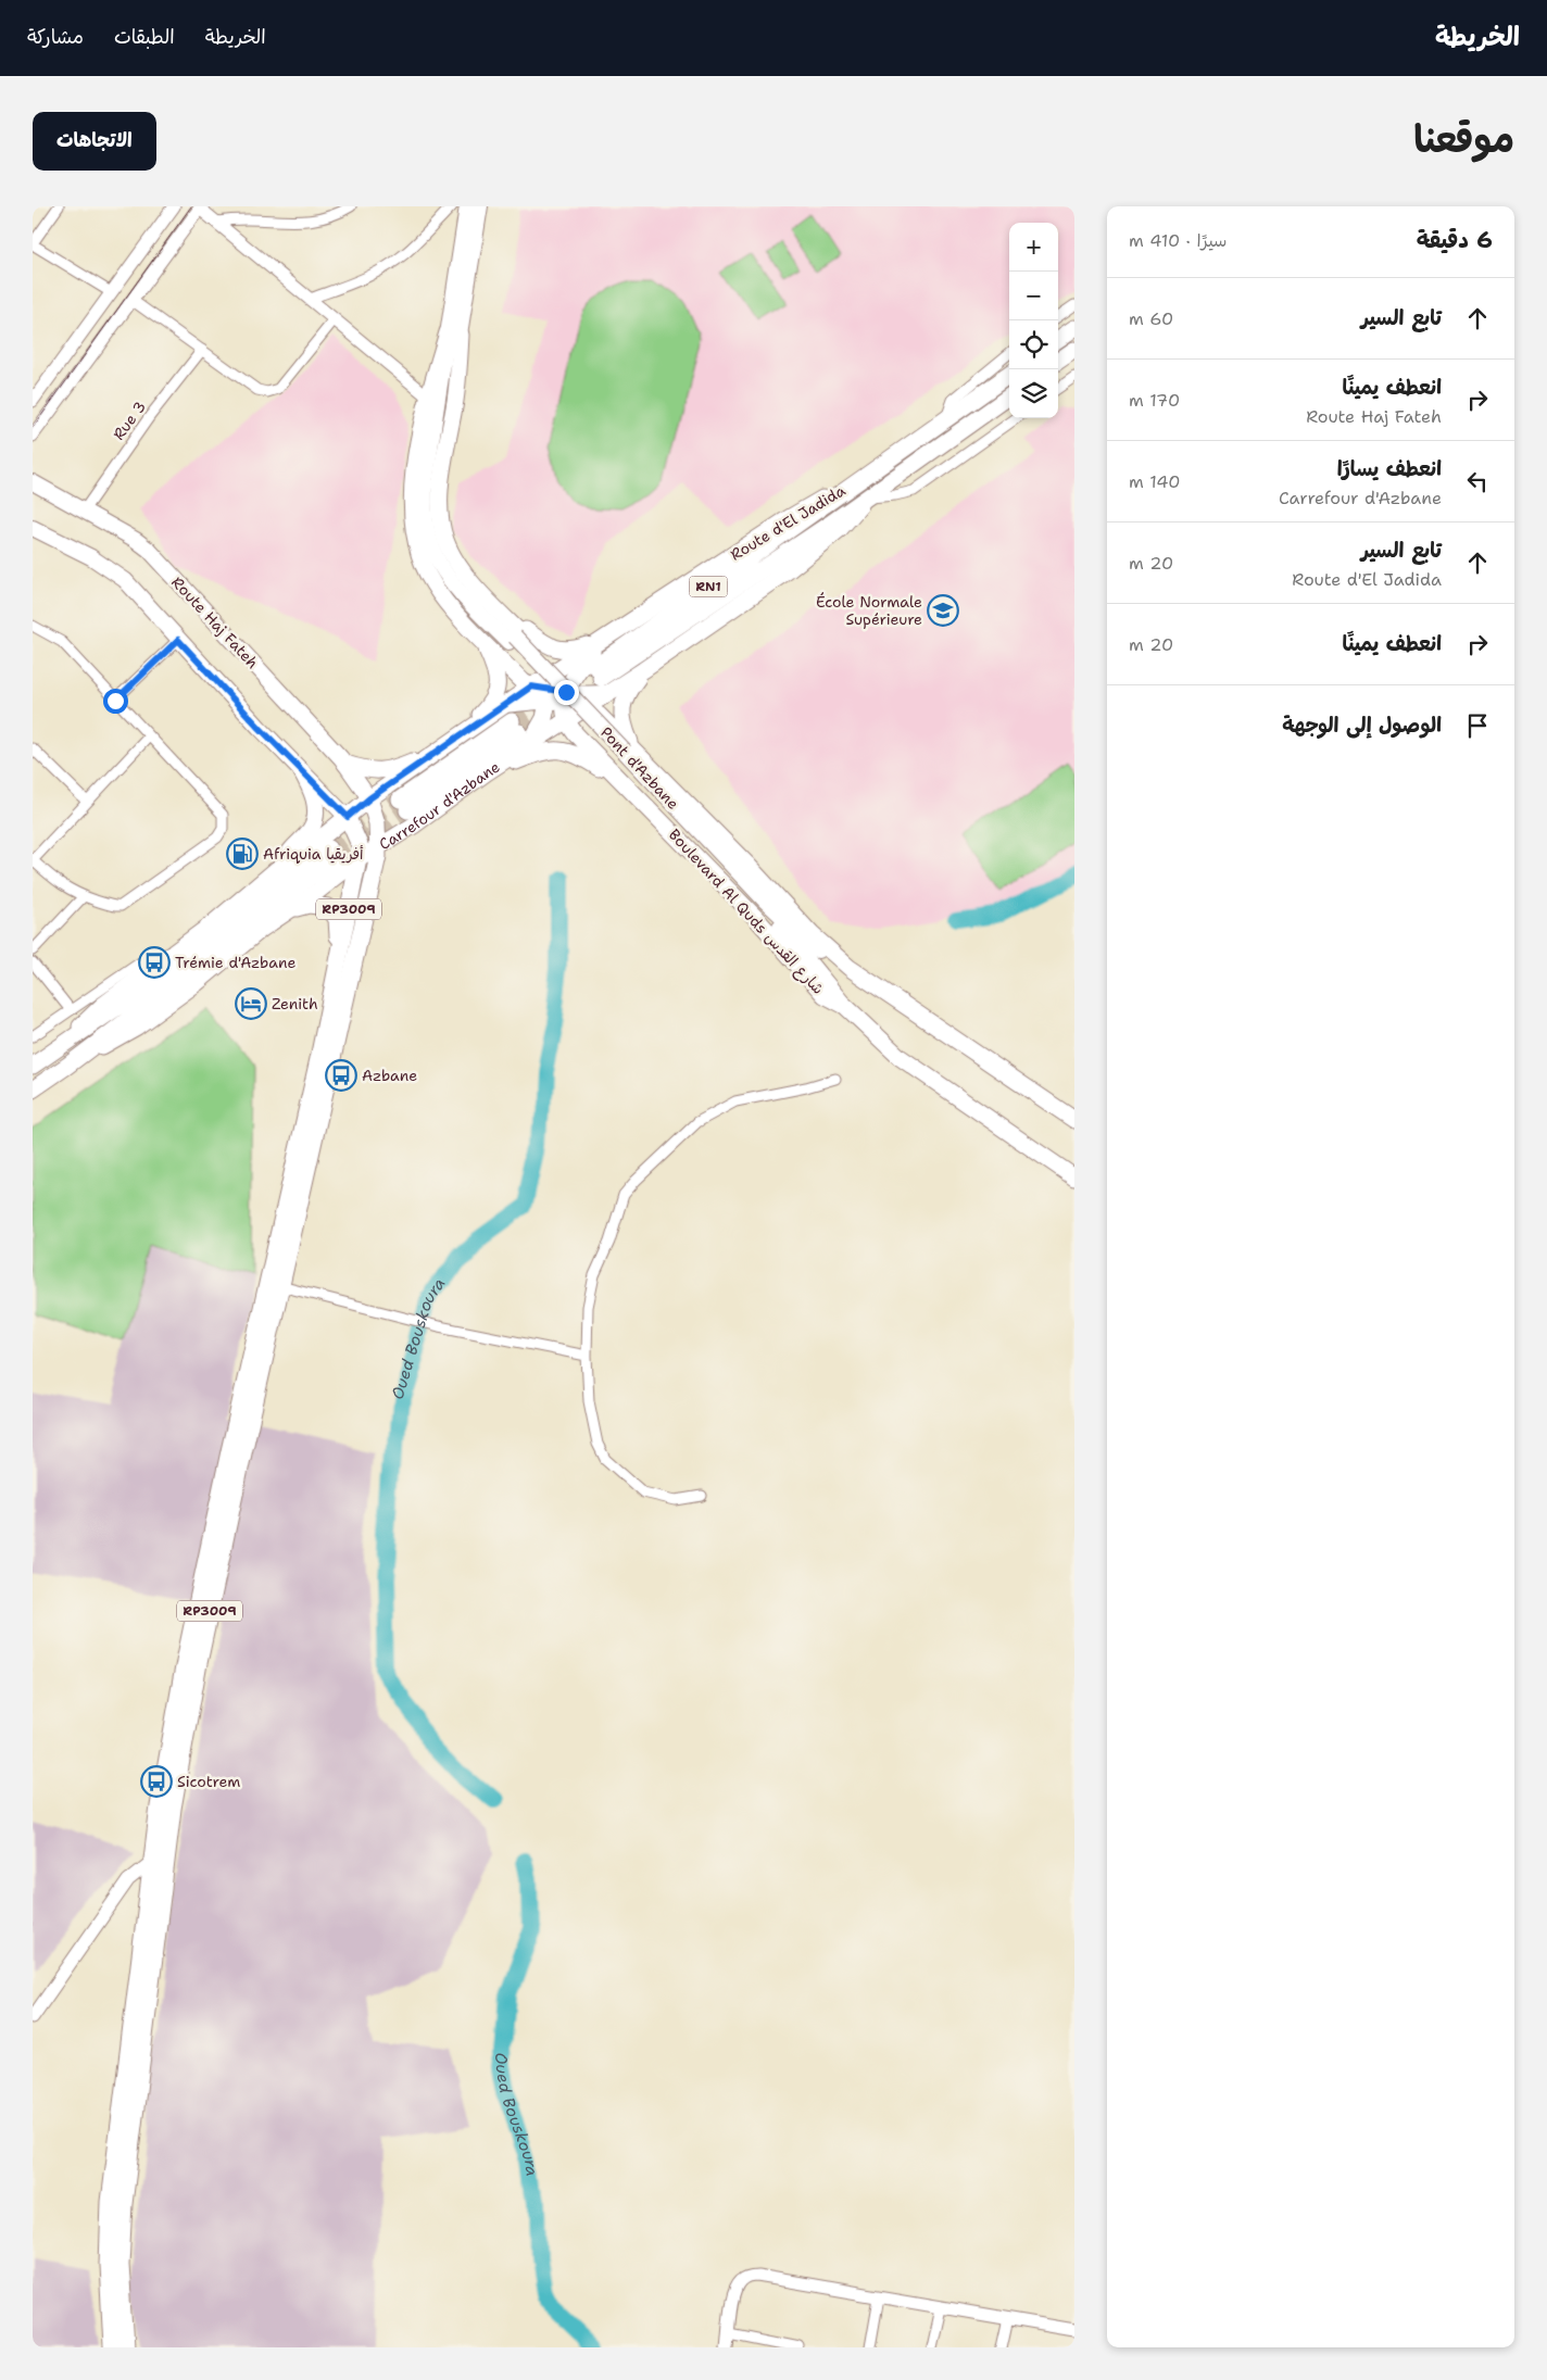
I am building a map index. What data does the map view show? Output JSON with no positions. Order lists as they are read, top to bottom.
{
  "streets": {
    "main road": [
      "Route d'El Jadida",
      "RN1",
      "Route Haj Fateh",
      "Pont d'Azbane",
      "Carrefour d'Azbane",
      "RP3009",
      "Boulevard Al Quds شارع القدس"
    ],
    "street": ["Rue 3"]
  },
  "crossings": [
    ["Rue 3", "Route Haj Fateh"],
    ["Route d'El Jadida", "RN1"],
    ["Route d'El Jadida", "Carrefour d'Azbane"],
    ["Route d'El Jadida", "Boulevard Al Quds شارع القدس"],
    ["Pont d'Azbane", "Boulevard Al Quds شارع القدس"],
    ["Carrefour d'Azbane", "RP3009"]
  ],
  "water": ["Oued Bouskoura"],
  "places": {
    "school or university": ["École Normale Supérieure"],
    "fuel station": ["Afriquia أفريقيا"],
    "bus stop": ["Trémie d'Azbane", "Azbane", "Sicotrem"],
    "hotel": ["Zenith"]
  },
  "page": {
    "header": "الخريطة",
    "nav": ["الخريطة", "الطبقات", "مشاركة"],
    "title": "موقعنا",
    "buttons": "الاتجاهات",
    "heading": ["6 دقيقة", "سيرًا · 410 m"],
    "map_buttons": ["+", "−"],
    "list": [
      ["تابع السير", "60 m"],
      ["انعطف يمينًا", "Route Haj Fateh", "170 m"],
      ["انعطف يسارًا", "Carrefour d'Azbane", "140 m"],
      ["تابع السير", "Route d'El Jadida", "20 m"],
      ["انعطف يمينًا", "20 m"],
      "الوصول إلى الوجهة"
    ]
  }
}
